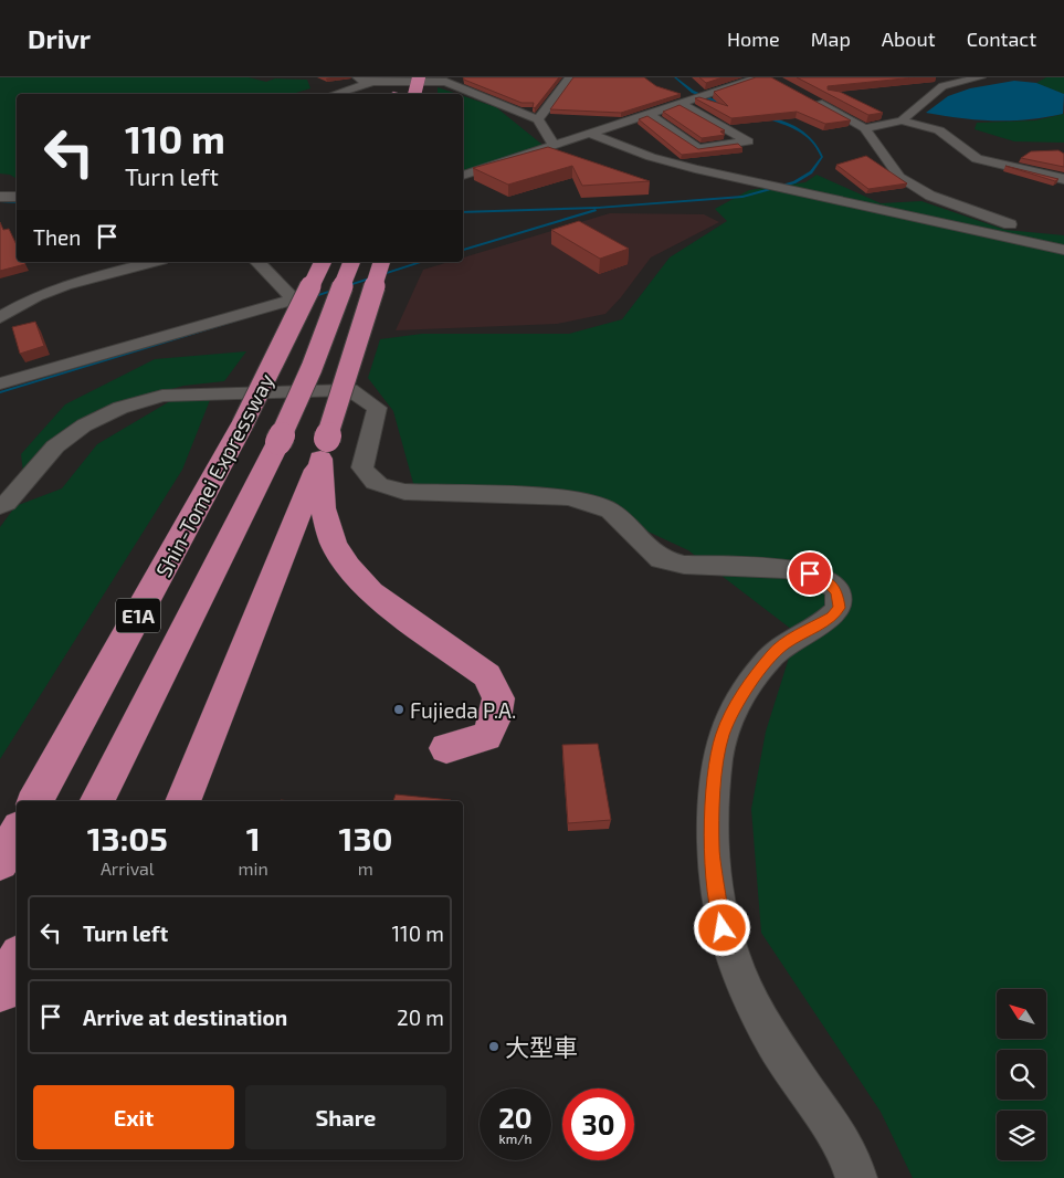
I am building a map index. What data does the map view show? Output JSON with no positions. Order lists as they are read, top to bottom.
{
  "streets": {
    "highway": ["Shin-Tomei Expressway", "E1A"]
  },
  "places": ["Fujieda P.A.", "大型車"],
  "north": "top left",
  "page": {
    "header": "Drivr",
    "nav": [
      "Home",
      "Map",
      "About",
      "Contact"
    ],
    "turn": ["110 m", "Turn left"],
    "then": "Then",
    "eta": [
      "13:05",
      "Arrival",
      "1",
      "min",
      "130",
      "m"
    ],
    "list": [
      {
        "name": "Turn left",
        "value": "110 m"
      },
      {
        "name": "Arrive at destination",
        "value": "20 m"
      }
    ],
    "buttons": ["Exit", "Share"],
    "speed": "20 km/h",
    "limit": "30"
  }
}
